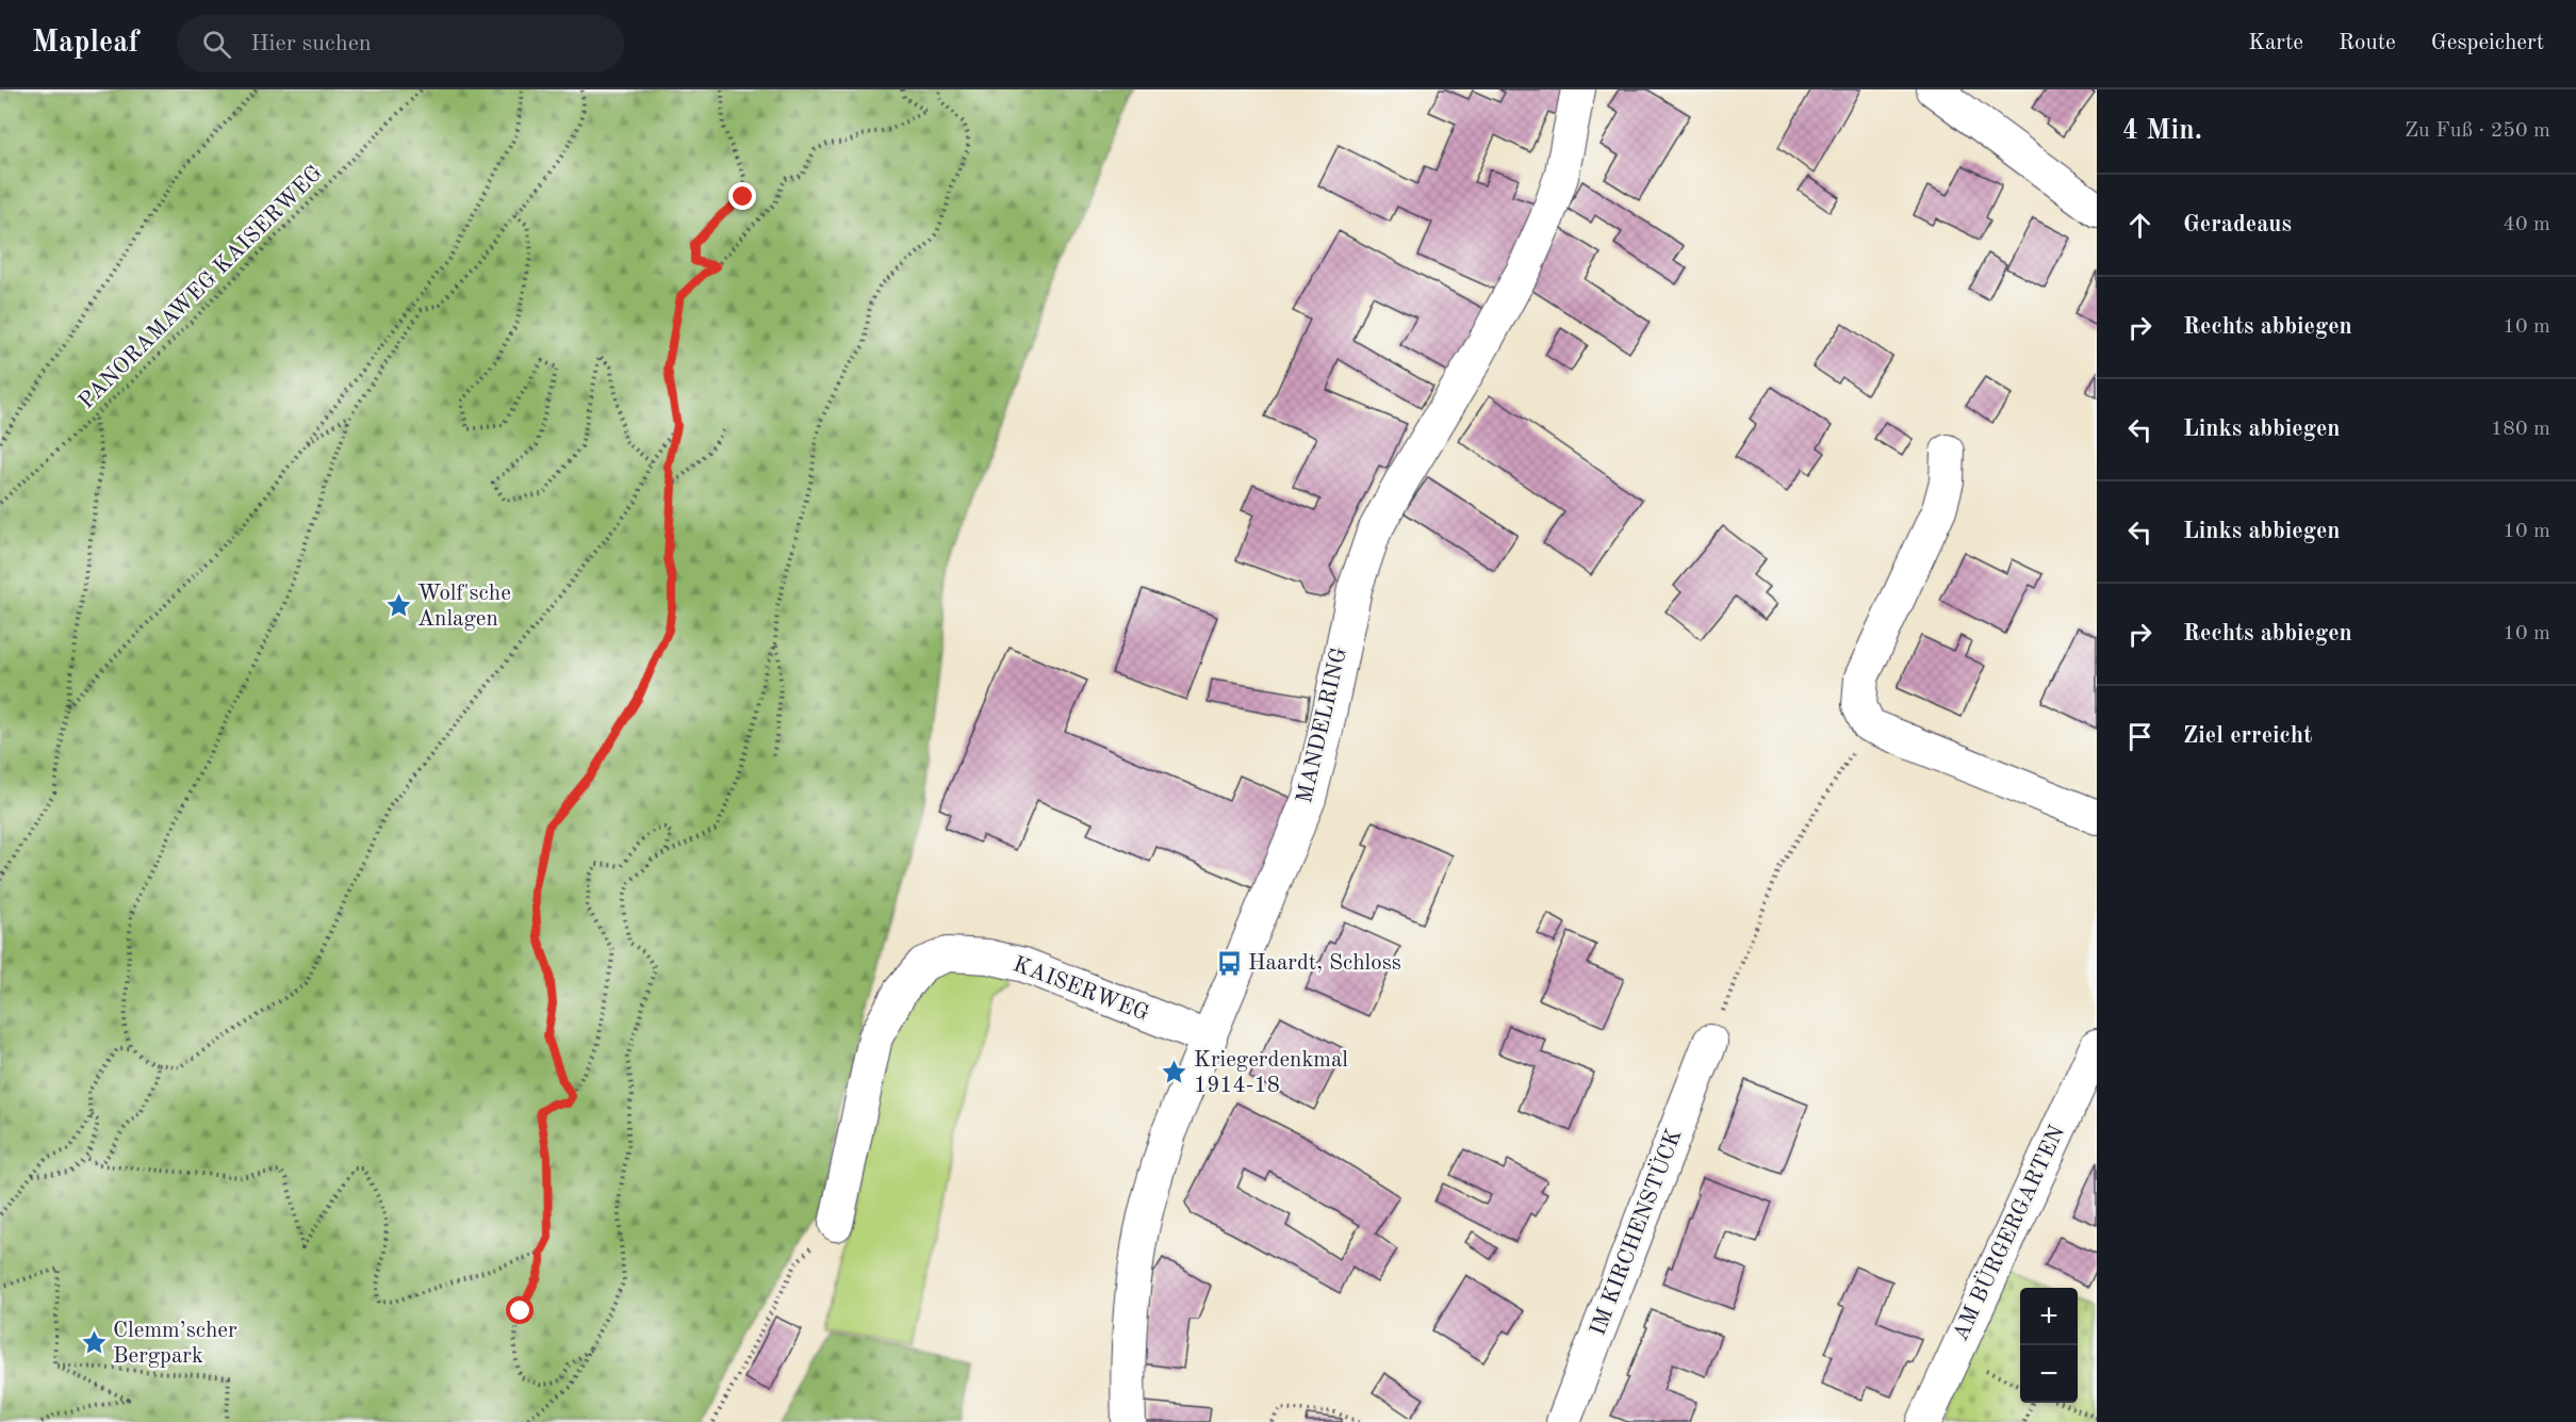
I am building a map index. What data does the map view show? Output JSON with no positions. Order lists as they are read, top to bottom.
{
  "streets": {
    "street": [
      "MANDELRING",
      "KAISERWEG",
      "IM KIRCHENSTÜCK",
      "AM BÜRGERGARTEN"
    ],
    "path": ["PANORAMAWEG KAISERWEG"]
  },
  "crossings": [
    ["MANDELRING", "KAISERWEG"]
  ],
  "places": {
    "place": ["Wolf'sche Anlagen", "Kriegerdenkmal 1914-18", "Clemm’scher Bergpark"],
    "bus stop": ["Haardt, Schloss"]
  },
  "page": {
    "header": "Mapleaf",
    "search": "Hier suchen",
    "nav": ["Karte", "Route", "Gespeichert"],
    "heading": ["4 Min.", "Zu Fuß · 250 m"],
    "list": [
      ["Geradeaus", "40 m"],
      ["Rechts abbiegen", "10 m"],
      ["Links abbiegen", "180 m"],
      ["Links abbiegen", "10 m"],
      ["Rechts abbiegen", "10 m"],
      "Ziel erreicht"
    ],
    "map_buttons": ["+", "−"]
  }
}
